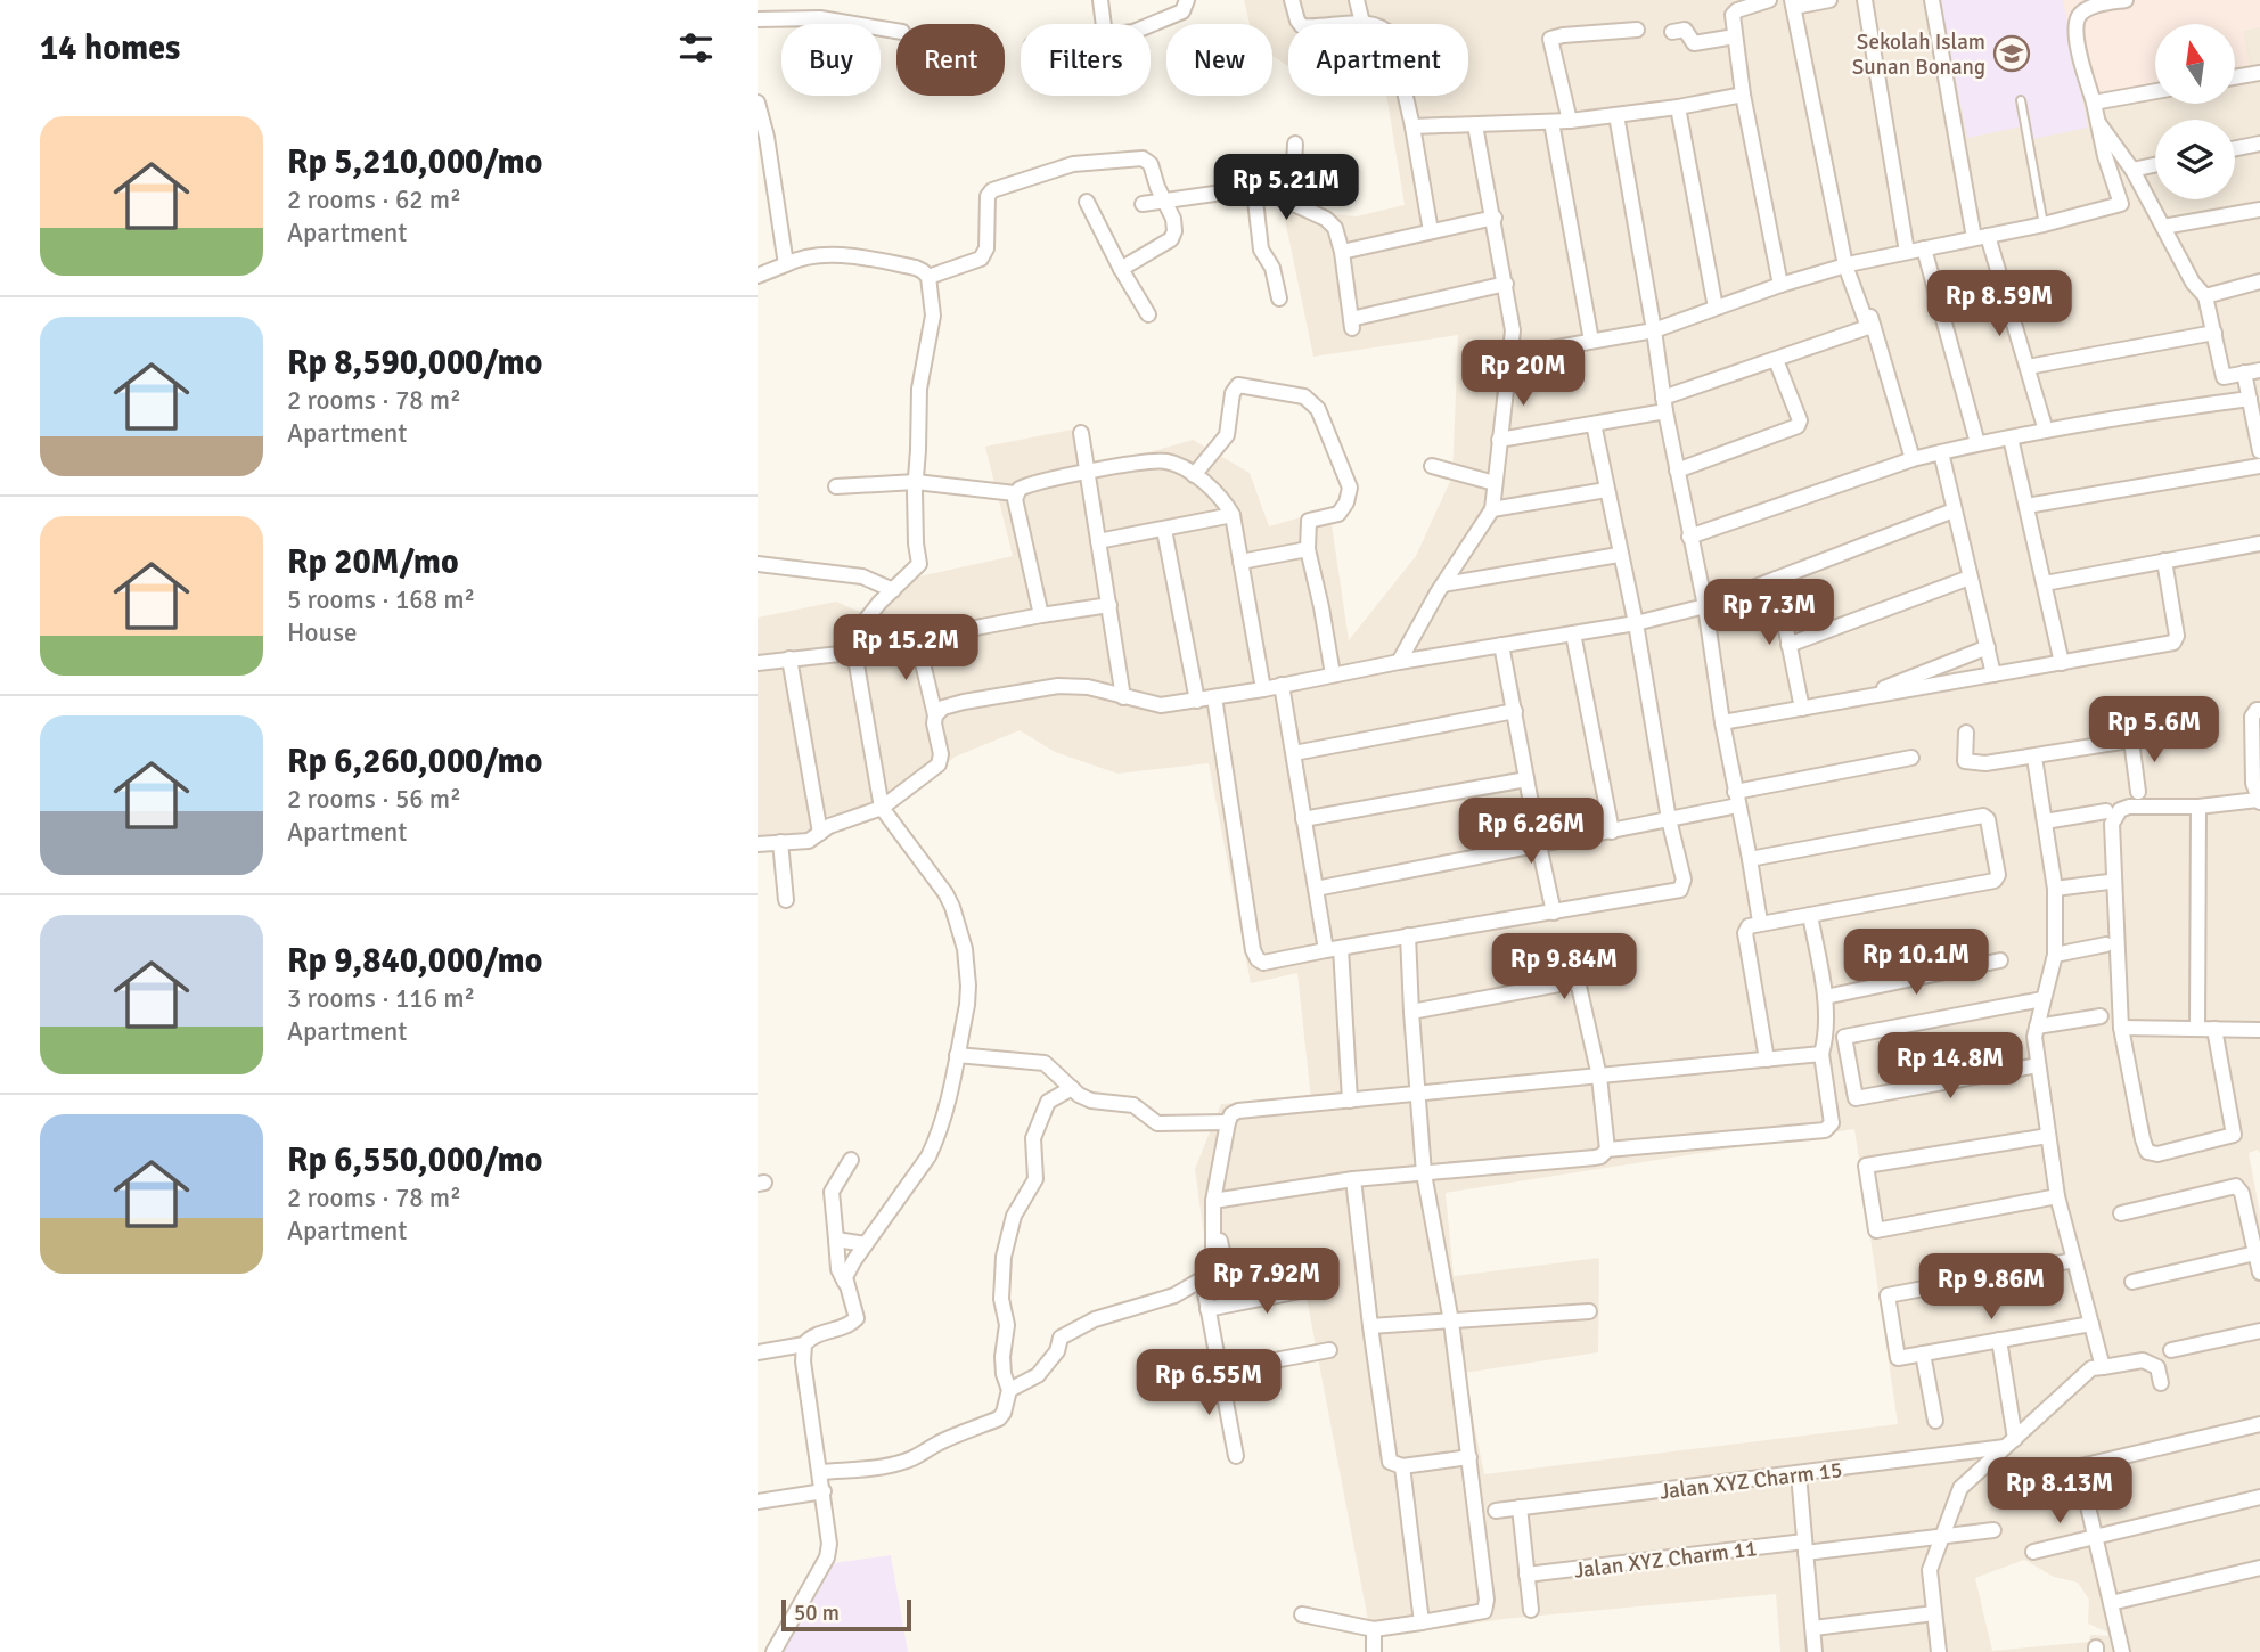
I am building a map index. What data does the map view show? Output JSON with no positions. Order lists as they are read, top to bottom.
{
  "streets": {
    "street": ["Jalan XYZ Charm 15", "Jalan XYZ Charm 11"]
  },
  "places": {
    "school or university": ["Sekolah Islam Sunan Bonang"]
  },
  "scale_bar": "50 m",
  "north": "top",
  "page": {
    "heading": "14 homes",
    "chip": [
      "Buy",
      "Rent",
      "Filters",
      "New",
      "Apartment"
    ],
    "list": [
      {
        "name": "Rp 5,210,000/mo",
        "note": "2 rooms · 62 m² · Apartment"
      },
      {
        "name": "Rp 8,590,000/mo",
        "note": "2 rooms · 78 m² · Apartment"
      },
      {
        "name": "Rp 20M/mo",
        "note": "5 rooms · 168 m² · House"
      },
      {
        "name": "Rp 6,260,000/mo",
        "note": "2 rooms · 56 m² · Apartment"
      },
      {
        "name": "Rp 9,840,000/mo",
        "note": "3 rooms · 116 m² · Apartment"
      },
      {
        "name": "Rp 6,550,000/mo",
        "note": "2 rooms · 78 m² · Apartment"
      }
    ],
    "price": [
      "Rp 5.21M",
      "Rp 8.59M",
      "Rp 20M",
      "Rp 7.3M",
      "Rp 15.2M",
      "Rp 5.6M",
      "Rp 6.26M",
      "Rp 10.1M",
      "Rp 9.84M",
      "Rp 14.8M",
      "Rp 7.92M",
      "Rp 9.86M",
      "Rp 6.55M",
      "Rp 8.13M"
    ],
    "scale": "50 m"
  }
}
